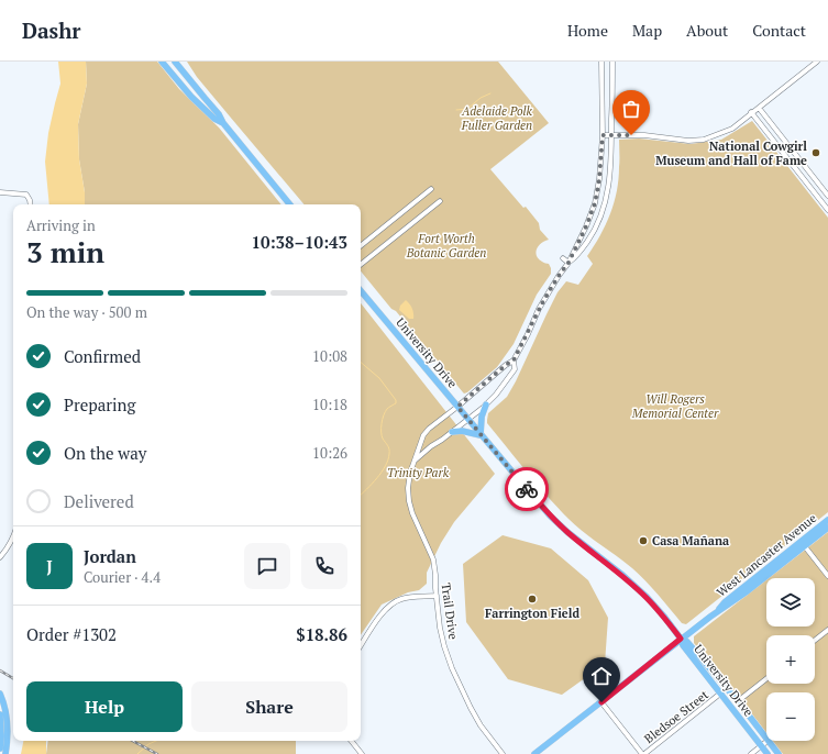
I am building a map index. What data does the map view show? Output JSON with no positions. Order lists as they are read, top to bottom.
{
  "streets": {
    "main road": ["University Drive", "West Lancaster Avenue"],
    "street": ["Trail Drive", "Bledsoe Street"]
  },
  "crossings": [
    ["University Drive", "West Lancaster Avenue"],
    ["University Drive", "Trail Drive"],
    ["University Drive", "Bledsoe Street"]
  ],
  "parks": [
    "Adelaide Polk Fuller Garden",
    "Fort Worth Botanic Garden",
    "Will Rogers Memorial Center",
    "Trinity Park"
  ],
  "places": ["National Cowgirl Museum and Hall of Fame", "Casa Mañana", "Farrington Field"],
  "page": {
    "header": "Dashr",
    "nav": [
      "Home",
      "Map",
      "About",
      "Contact"
    ],
    "heading": ["3 min", "Arriving in", "10:38–10:43"],
    "panel": [
      "Jordan",
      "Courier · 4.4",
      "Order #1302",
      "$18.86"
    ],
    "bar": "On the way · 500 m",
    "list": [
      ["Confirmed", "10:08"],
      ["Preparing", "10:18"],
      ["On the way", "10:26"],
      "Delivered"
    ],
    "round": "J",
    "map_buttons": ["+", "−"],
    "buttons": ["Help", "Share"]
  }
}
